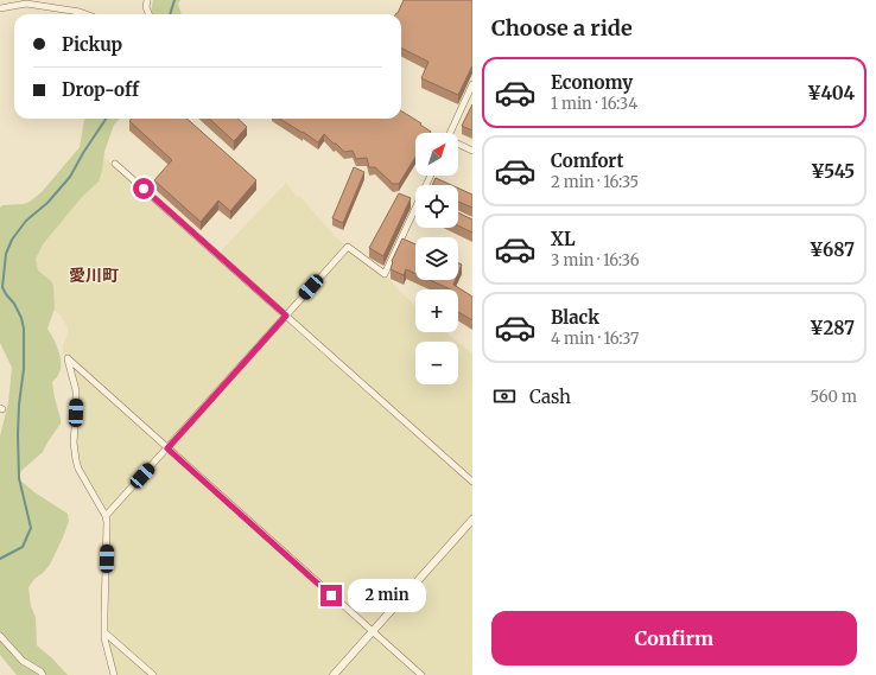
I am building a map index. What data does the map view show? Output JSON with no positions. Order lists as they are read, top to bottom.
{
  "districts": ["愛川町"],
  "north": "top right",
  "page": {
    "heading": "Choose a ride",
    "banner": ["Pickup", "Drop-off"],
    "list": [
      {
        "name": "Economy",
        "note": "1 min · 16:34",
        "value": "¥404"
      },
      {
        "name": "Comfort",
        "note": "2 min · 16:35",
        "value": "¥545"
      },
      {
        "name": "XL",
        "note": "3 min · 16:36",
        "value": "¥687"
      },
      {
        "name": "Black",
        "note": "4 min · 16:37",
        "value": "¥287"
      }
    ],
    "map_buttons": ["+", "−"],
    "pay": ["Cash", "560 m"],
    "bubble": "2 min",
    "buttons": "Confirm"
  }
}
